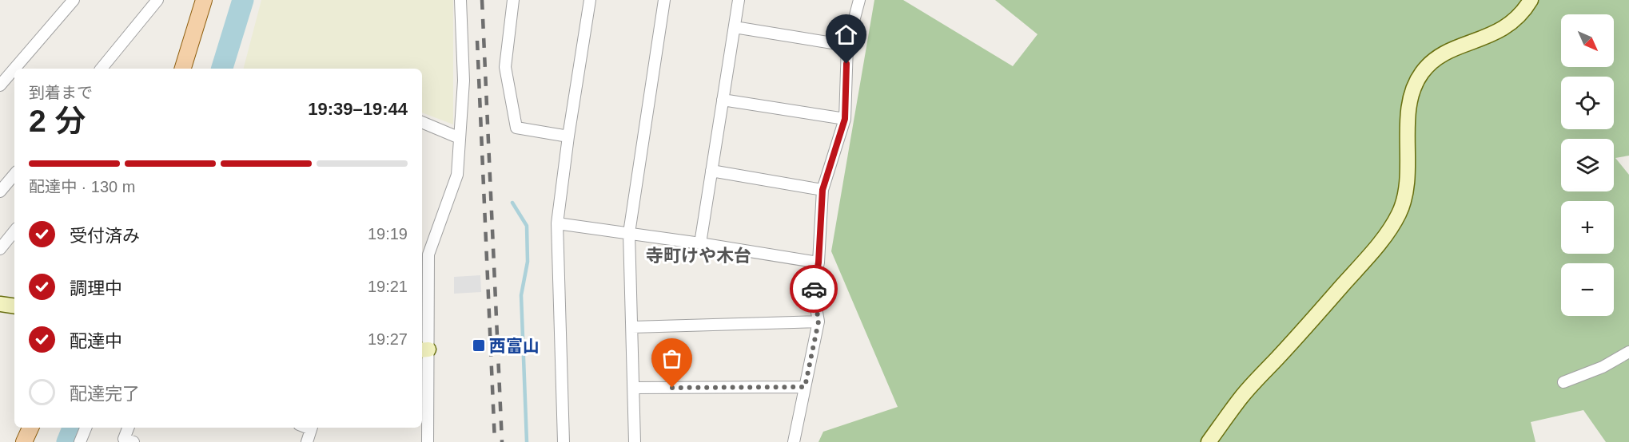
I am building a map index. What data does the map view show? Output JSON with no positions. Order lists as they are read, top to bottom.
{
  "districts": ["寺町けや木台"],
  "places": {
    "transit": ["西富山"]
  },
  "north": "bottom right",
  "page": {
    "map_buttons": ["+", "−"],
    "heading": ["2 分", "到着まで", "19:39–19:44"],
    "bar": "配達中 · 130 m",
    "list": [
      ["受付済み", "19:19"],
      ["調理中", "19:21"],
      ["配達中", "19:27"],
      "配達完了"
    ]
  }
}
